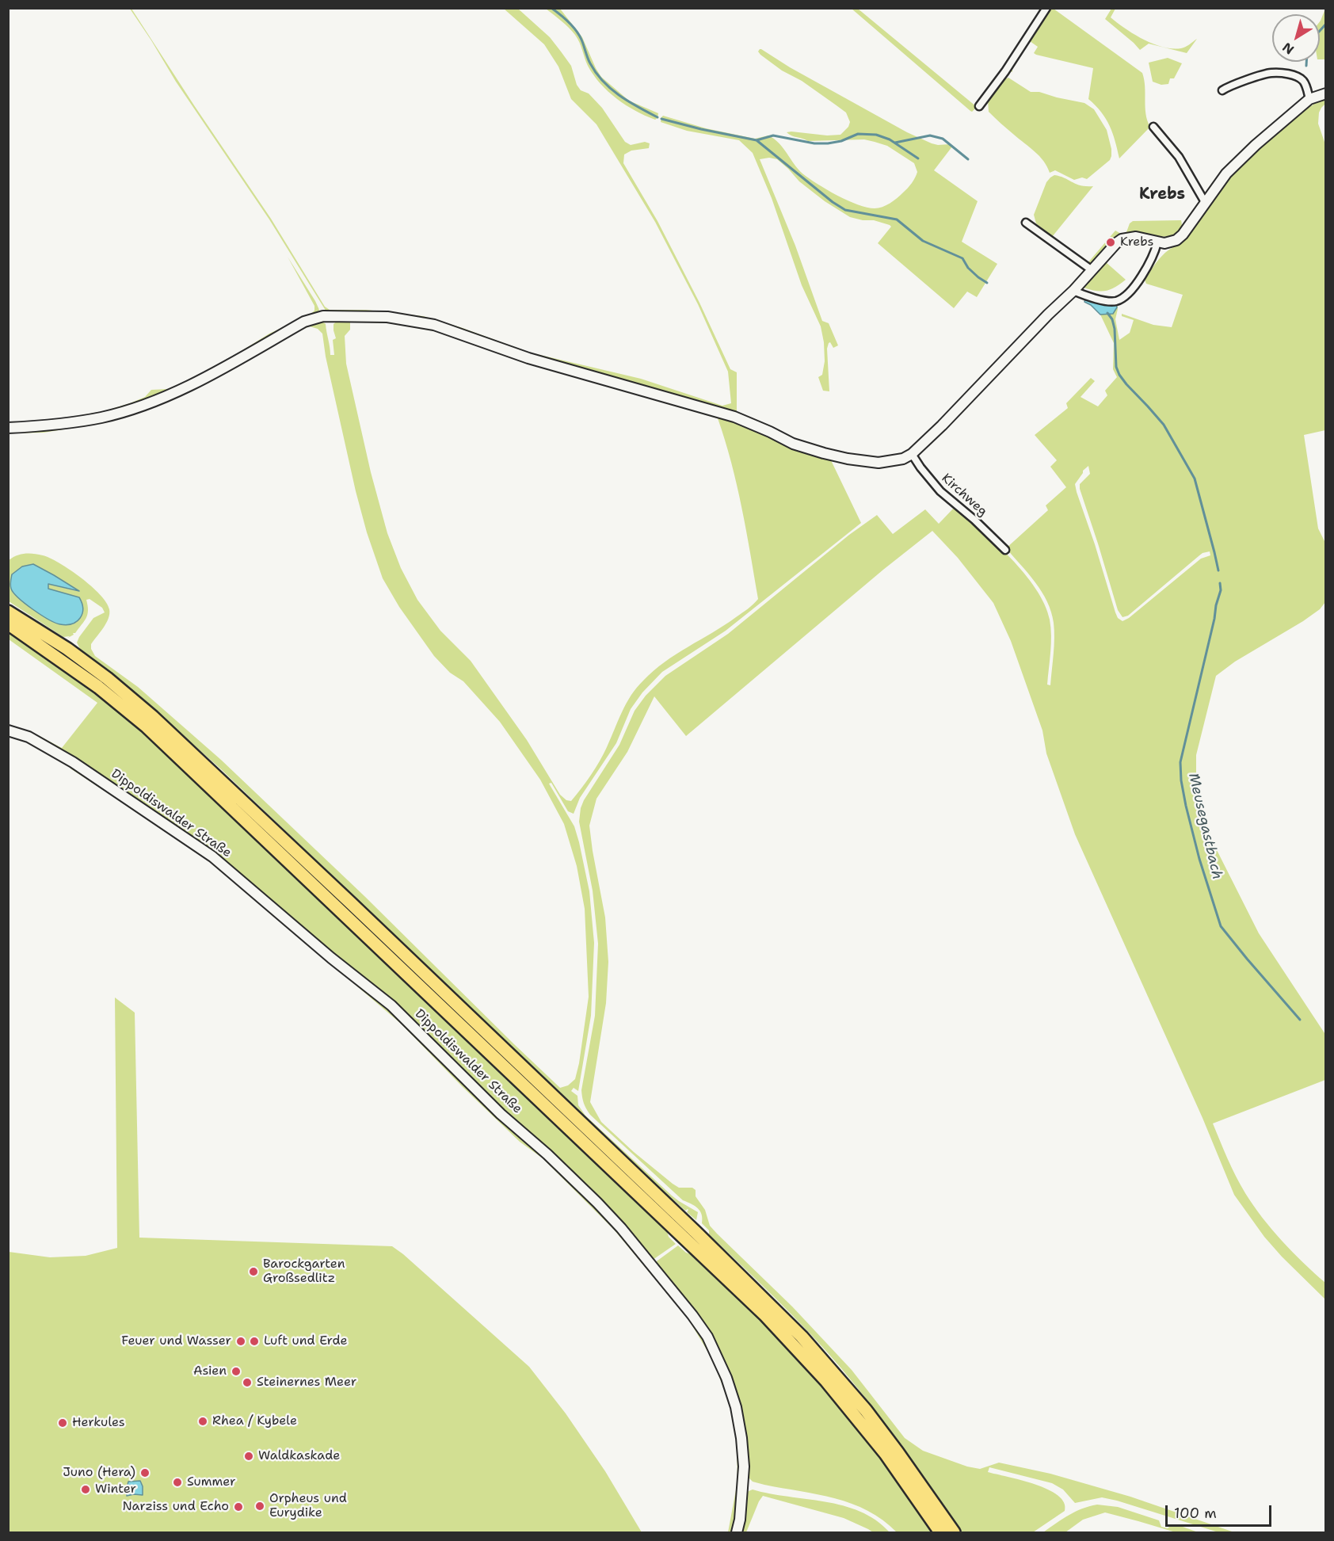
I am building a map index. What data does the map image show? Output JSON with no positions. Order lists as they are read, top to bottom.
{
  "streets": {
    "street": ["Kirchweg", "Dippoldiswalder Straße"]
  },
  "districts": ["Krebs"],
  "water": ["Meusegastbach"],
  "places": [
    "Krebs",
    "Barockgarten Großsedlitz",
    "Feuer und Wasser",
    "Luft und Erde",
    "Asien",
    "Steinernes Meer",
    "Rhea / Kybele",
    "Herkules",
    "Waldkaskade",
    "Juno (Hera)",
    "Summer",
    "Winter",
    "Orpheus und Eurydike",
    "Narziss und Echo"
  ],
  "scale_bar": "100 m",
  "north": "bottom left"
}
